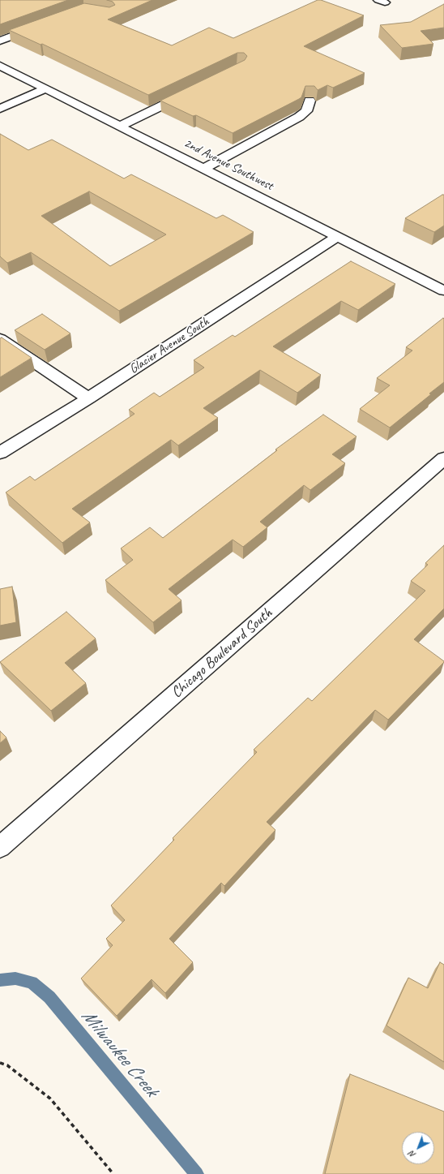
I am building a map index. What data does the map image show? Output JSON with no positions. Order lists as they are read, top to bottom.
{
  "streets": {
    "street": ["2nd Avenue Southwest", "Glacier Avenue South", "Chicago Boulevard South"]
  },
  "crossings": [
    ["2nd Avenue Southwest", "Glacier Avenue South"]
  ],
  "water": ["Milwaukee Creek"],
  "north": "bottom left"
}
